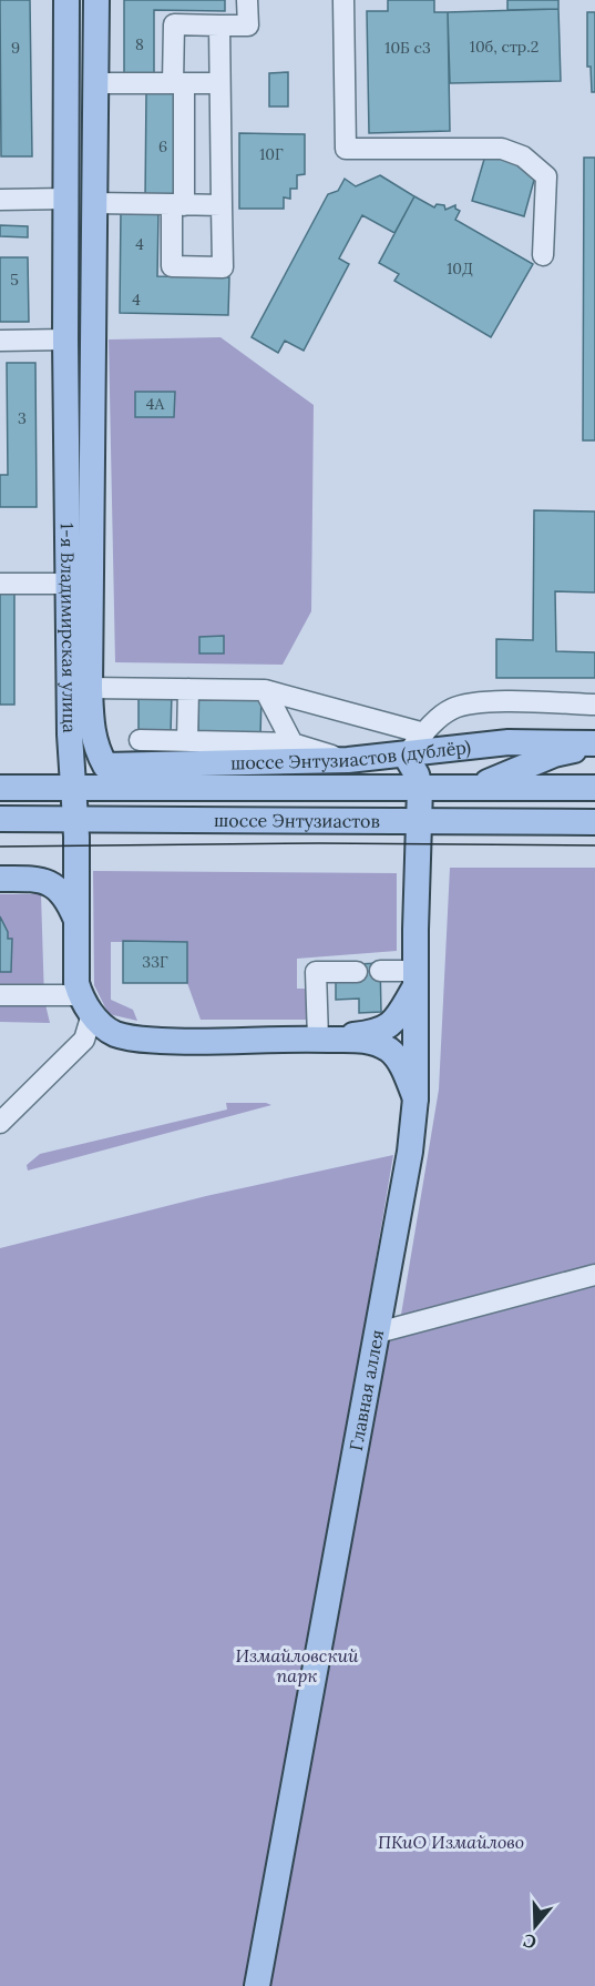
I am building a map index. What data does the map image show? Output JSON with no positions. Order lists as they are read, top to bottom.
{
  "streets": {
    "main road": [
      "1-я Владимирская улица",
      "шоссе Энтузиастов (дублёр)",
      "шоссе Энтузиастов",
      "Главная аллея"
    ]
  },
  "crossings": [
    ["1-я Владимирская улица", "шоссе Энтузиастов (дублёр)"],
    ["1-я Владимирская улица", "шоссе Энтузиастов"],
    ["шоссе Энтузиастов (дублёр)", "шоссе Энтузиастов"],
    ["шоссе Энтузиастов", "Главная аллея"]
  ],
  "parks": ["Измайловский парк", "ПКиО Измайлово"],
  "house_numbers": [
    "8",
    "10б, стр.2",
    "9",
    "10Б с3",
    "6",
    "10Г",
    "4",
    "10Д",
    "5",
    "4",
    "4А",
    "3",
    "33Г"
  ],
  "north": "bottom"
}
